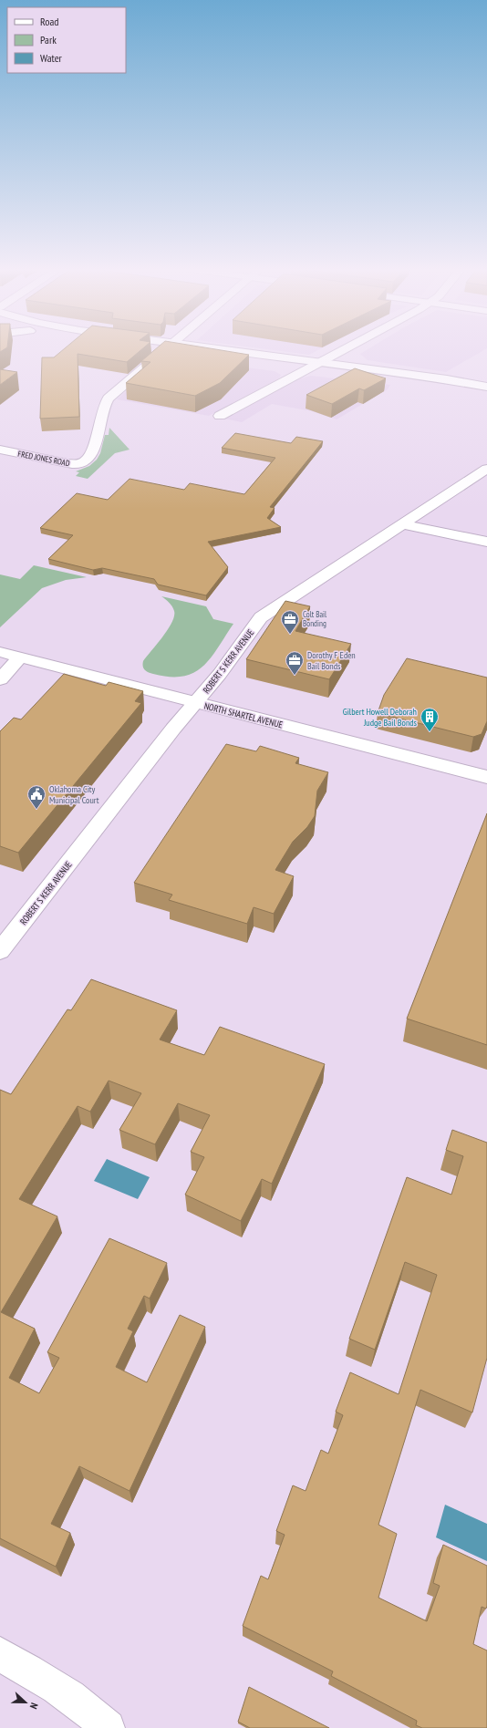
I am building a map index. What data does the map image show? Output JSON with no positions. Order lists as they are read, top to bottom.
{
  "streets": {
    "main road": ["FRED JONES ROAD", "ROBERT S KERR AVENUE", "NORTH SHARTEL AVENUE"]
  },
  "crossings": [
    ["ROBERT S KERR AVENUE", "NORTH SHARTEL AVENUE"]
  ],
  "places": {
    "office": ["Colt Bail Bonding", "Dorothy F Eden Bail Bonds"],
    "building": ["Gilbert Howell Deborah Judge Bail Bonds"],
    "public building": ["Oklahoma City Municipal Court"]
  },
  "legend": ["Road", "Park", "Water"],
  "north": "right"
}
